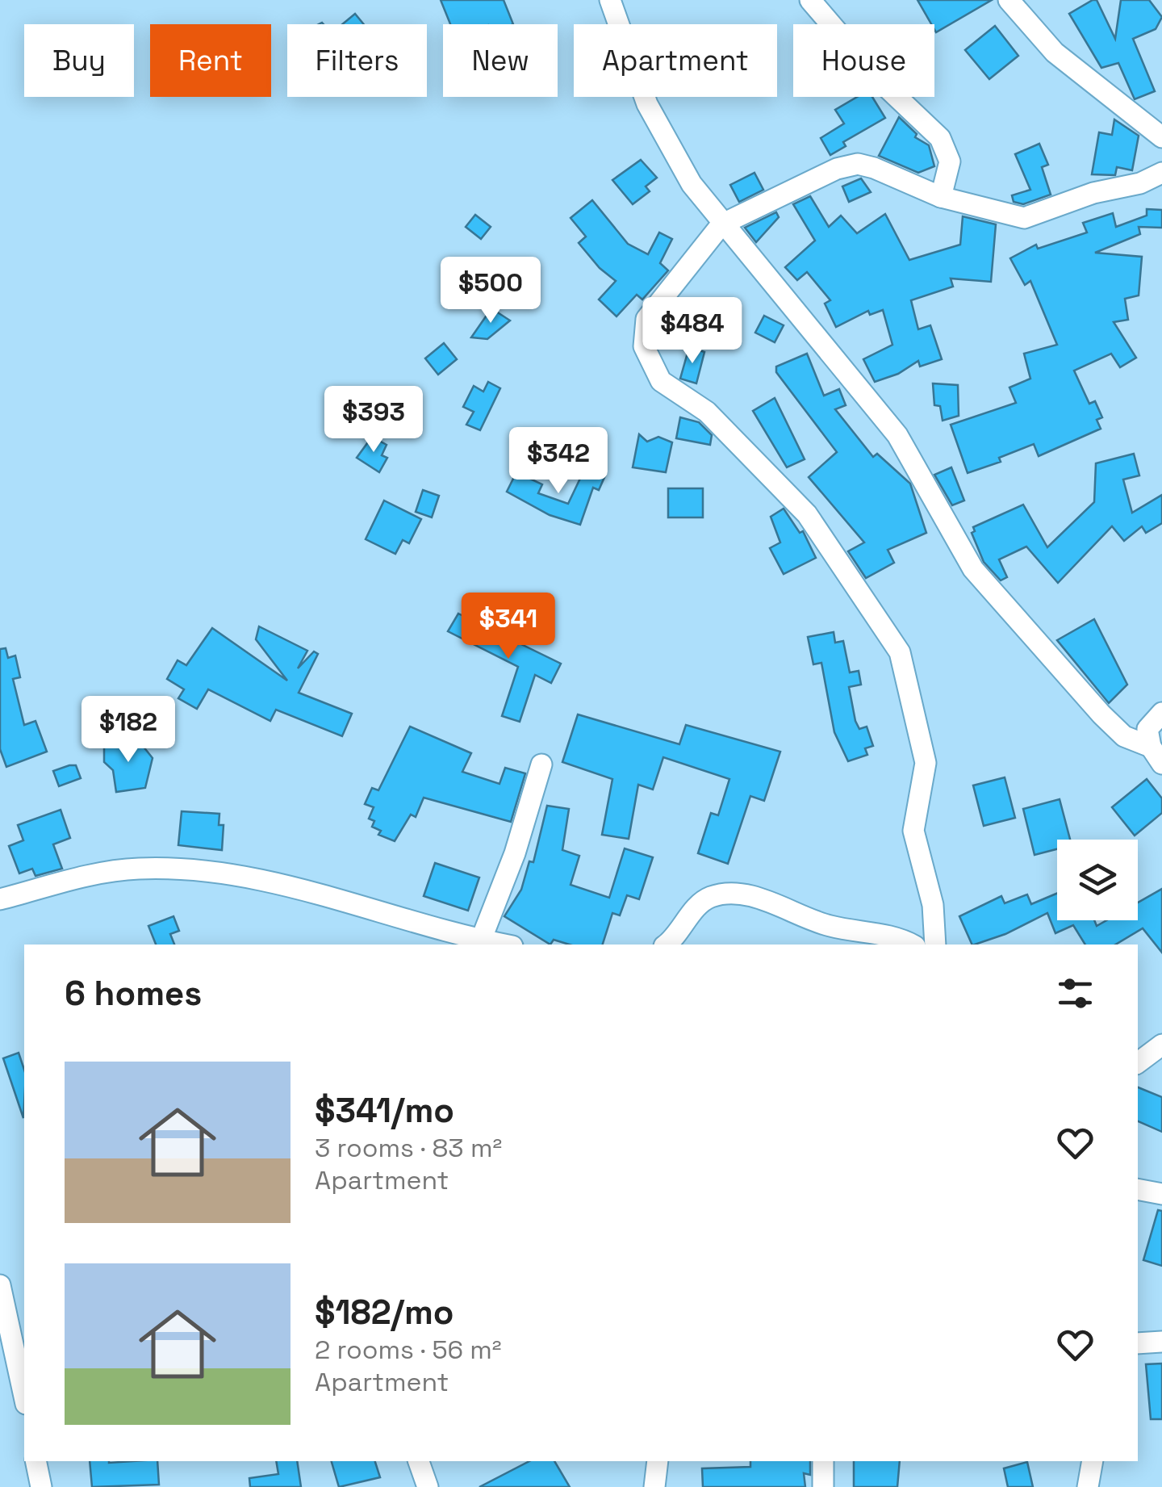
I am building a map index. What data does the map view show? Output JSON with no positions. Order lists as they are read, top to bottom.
{
  "page": {
    "chip": [
      "Buy",
      "Rent",
      "Filters",
      "New",
      "Apartment",
      "House"
    ],
    "price": [
      "$500",
      "$484",
      "$393",
      "$342",
      "$341",
      "$182"
    ],
    "heading": "6 homes",
    "list": [
      {
        "name": "$341/mo",
        "note": "3 rooms · 83 m² · Apartment"
      },
      {
        "name": "$182/mo",
        "note": "2 rooms · 56 m² · Apartment"
      }
    ]
  }
}
